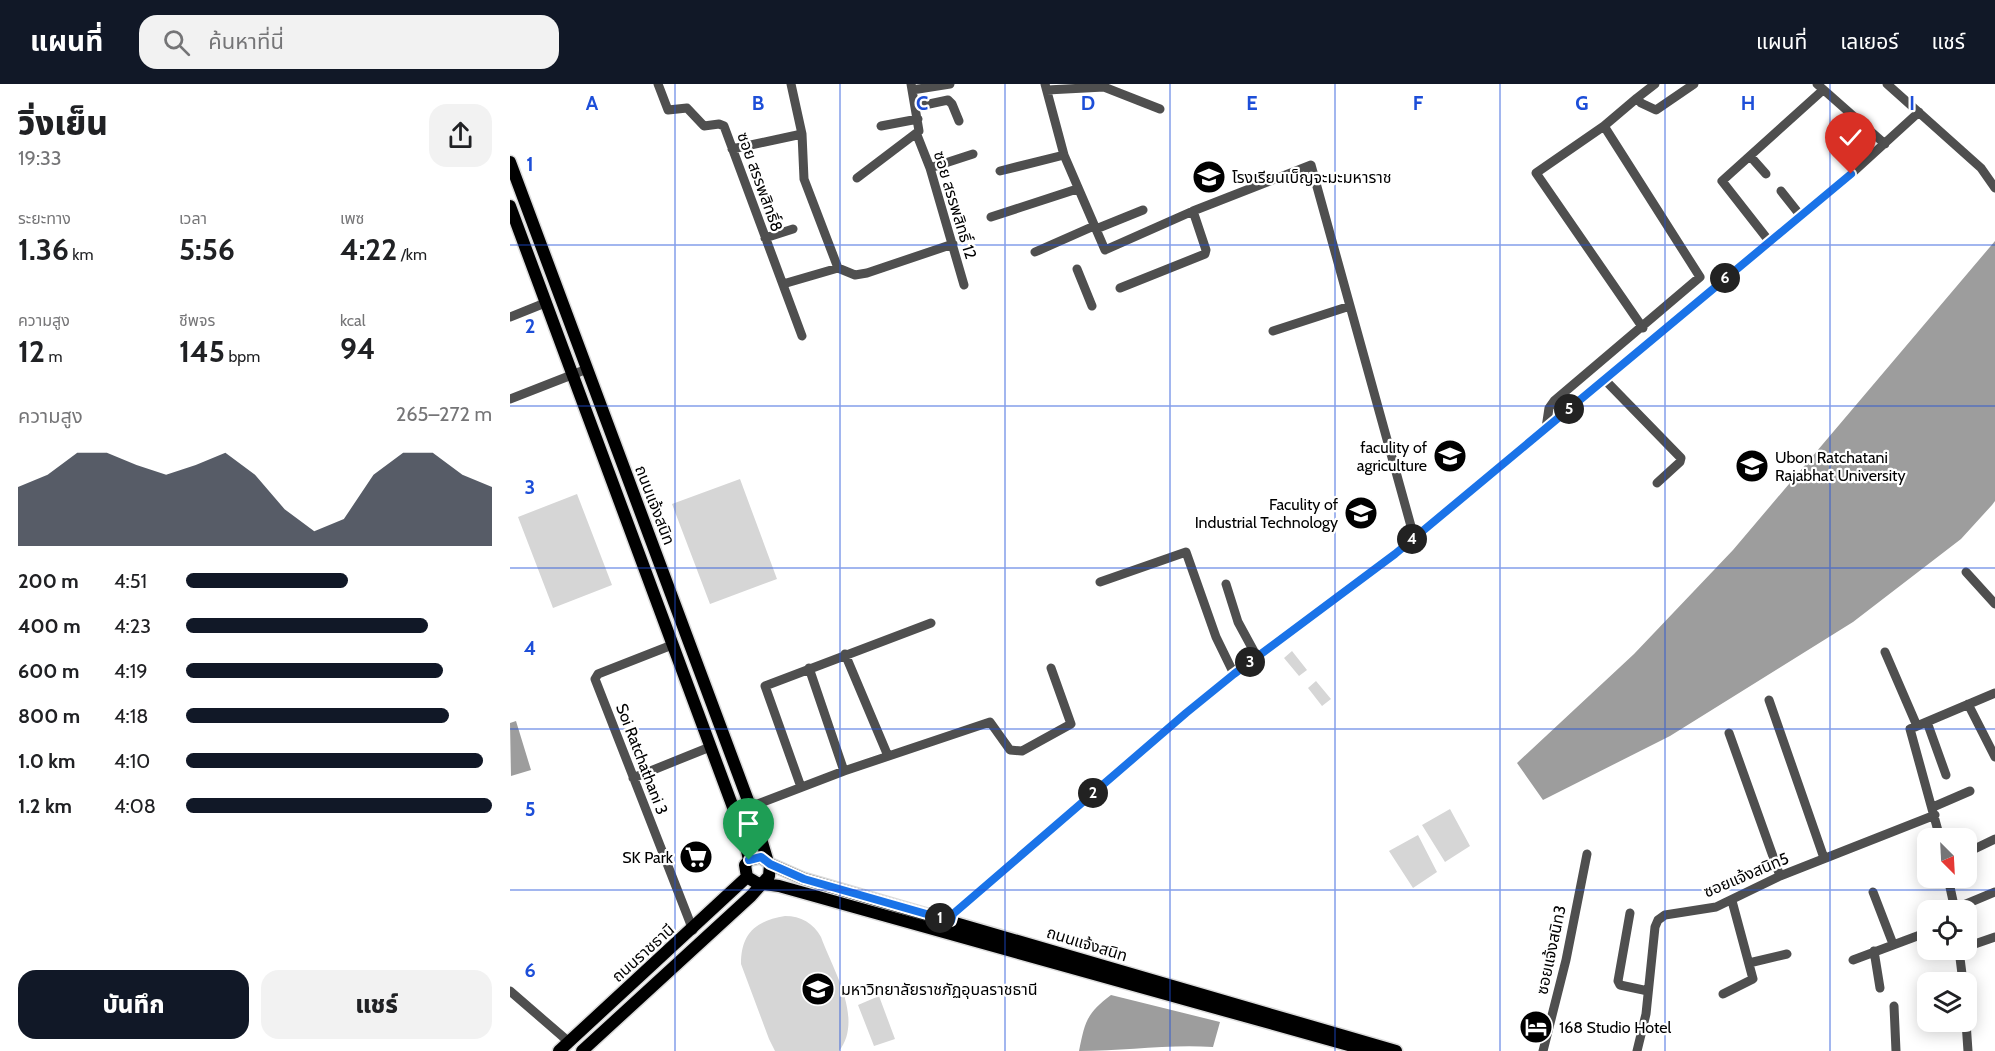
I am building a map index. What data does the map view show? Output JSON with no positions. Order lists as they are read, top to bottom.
{
  "streets": {
    "main road": ["ถนนแจ้งสนิท", "ถนนราชธานี"],
    "street": [
      "ซอย สรรพสิทธิ์8",
      "ซอย สรรพสิทธิ์ 12",
      "Soi Ratchathani 3",
      "ซอยแจ้งสนิท5",
      "ซอยแจ้งสนิท3"
    ]
  },
  "crossings": [
    ["ถนนแจ้งสนิท", "Soi Ratchathani 3"],
    ["ถนนแจ้งสนิท", "ถนนราชธานี"],
    ["Soi Ratchathani 3", "ถนนราชธานี"]
  ],
  "places": {
    "school or university": [
      "โรงเรียนเบ็ญจะมะมหาราช",
      "faculity of agriculture",
      "Ubon Ratchatani Rajabhat University",
      "Faculity of Industrial Technology",
      "มหาวิทยาลัยราชภัฏอุบลราชธานี"
    ],
    "supermarket": ["SK Park"],
    "hotel": ["168 Studio Hotel"]
  },
  "north": "bottom right",
  "page": {
    "header": "แผนที่",
    "search": "ค้นหาที่นี่",
    "nav": ["แผนที่", "เลเยอร์", "แชร์"],
    "heading": ["วิ่งเย็น", "19:33"],
    "stats": [
      ["ระยะทาง", "1.36 km"],
      ["เวลา", "5:56"],
      ["เพซ", "4:22 /km"],
      ["ความสูง", "12 m"],
      ["ชีพจร", "145 bpm"],
      ["kcal", "94"]
    ],
    "pins": [
      "6",
      "5",
      "4",
      "3",
      "2",
      "1"
    ],
    "chart": ["ความสูง", "265–272 m"],
    "list": [
      {
        "name": "200 m",
        "note": "4:51"
      },
      {
        "name": "400 m",
        "note": "4:23"
      },
      {
        "name": "600 m",
        "note": "4:19"
      },
      {
        "name": "800 m",
        "note": "4:18"
      },
      {
        "name": "1.0 km",
        "note": "4:10"
      },
      {
        "name": "1.2 km",
        "note": "4:08"
      }
    ],
    "buttons": ["บันทึก", "แชร์"]
  },
  "grid": {
    "columns": [
      "A",
      "B",
      "C",
      "D",
      "E",
      "F",
      "G",
      "H",
      "I"
    ],
    "rows": [
      "1",
      "2",
      "3",
      "4",
      "5",
      "6"
    ]
  }
}
